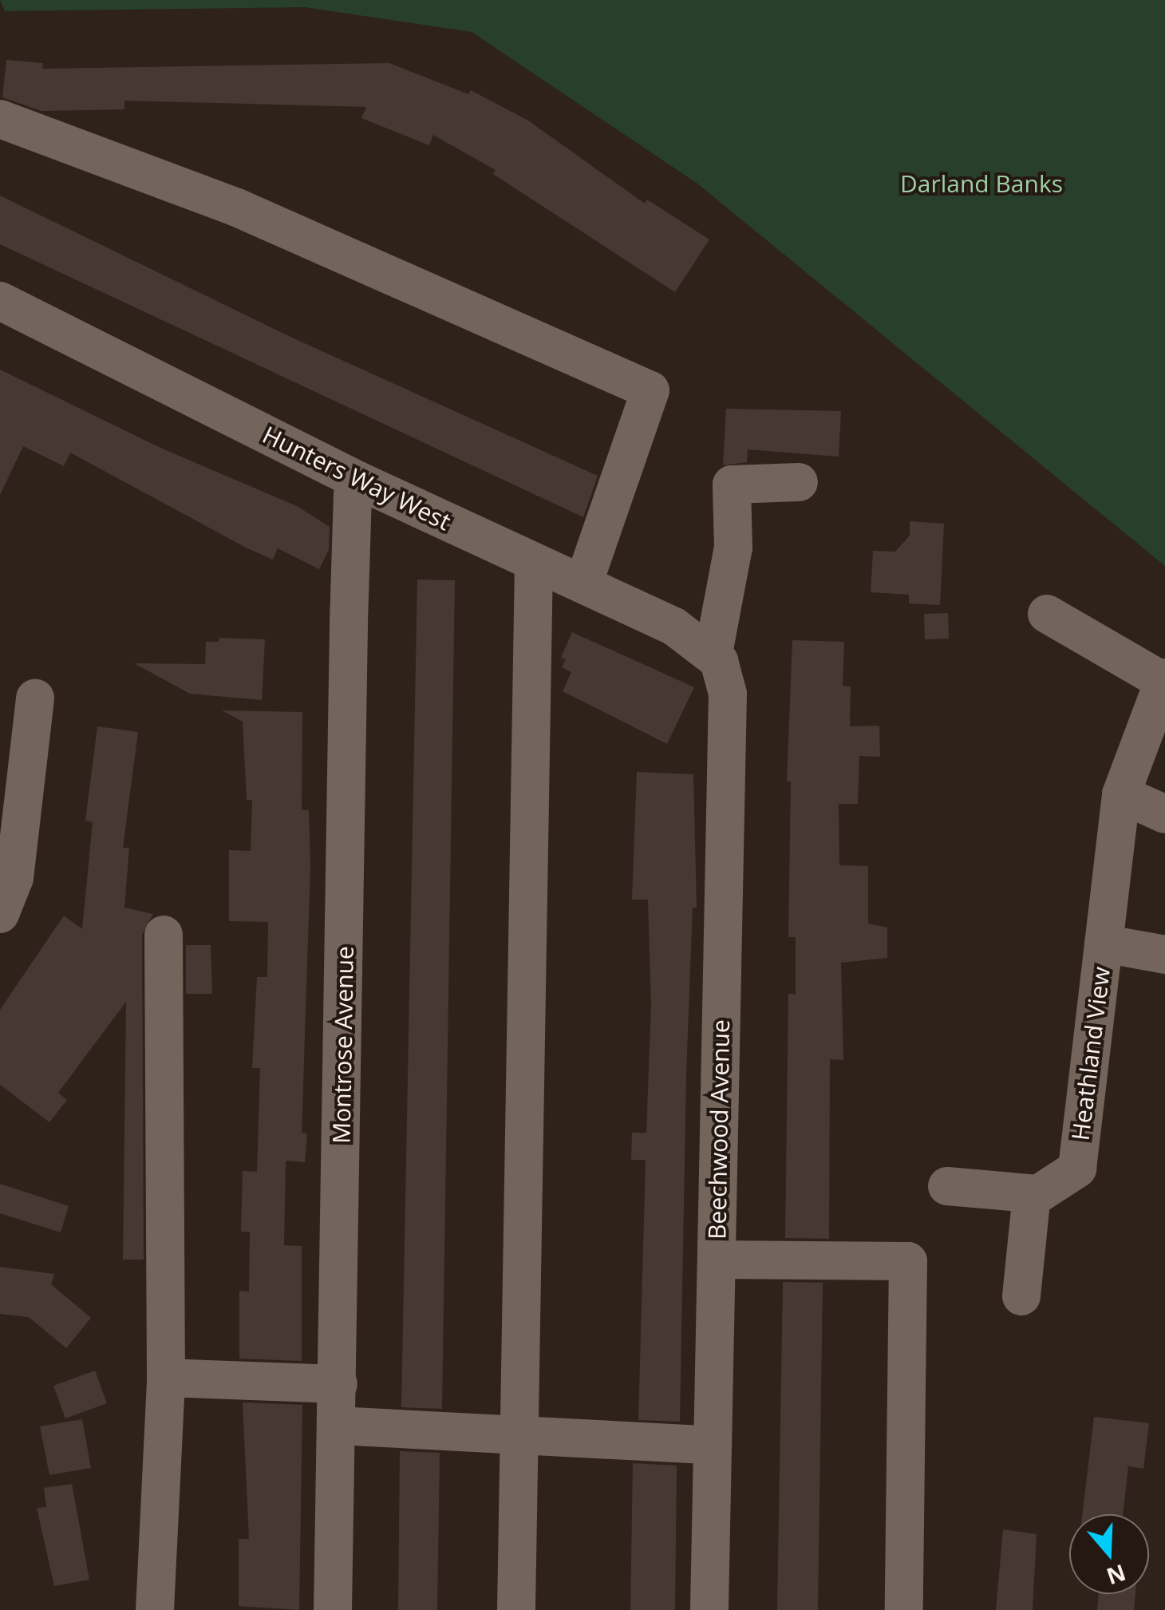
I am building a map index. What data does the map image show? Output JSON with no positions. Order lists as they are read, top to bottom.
{
  "streets": {
    "street": [
      "Hunters Way West",
      "Montrose Avenue",
      "Heathland View",
      "Beechwood Avenue"
    ]
  },
  "crossings": [
    ["Hunters Way West", "Montrose Avenue"],
    ["Hunters Way West", "Beechwood Avenue"]
  ],
  "parks": ["Darland Banks"],
  "north": "bottom"
}
